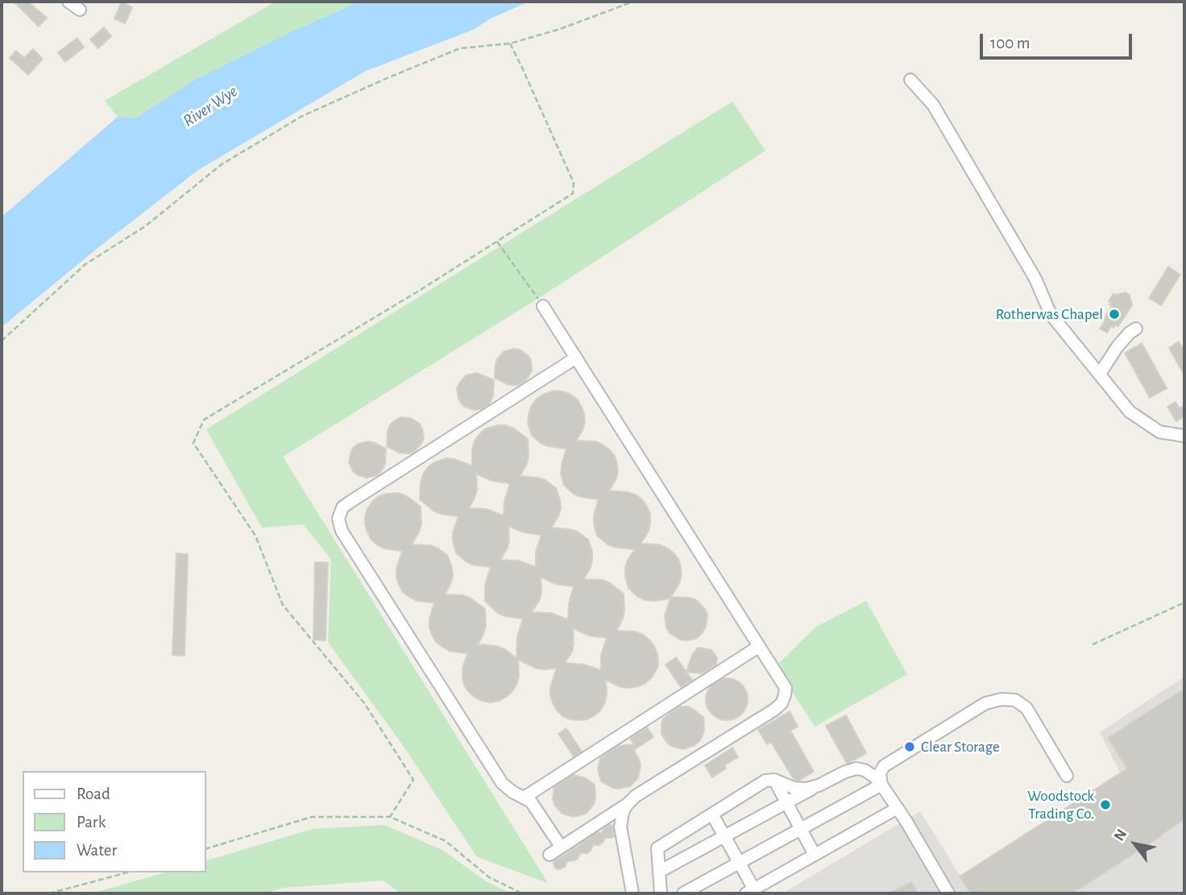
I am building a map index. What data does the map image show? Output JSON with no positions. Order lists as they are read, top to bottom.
{
  "water": ["River Wye"],
  "places": ["Rotherwas Chapel", "Clear Storage", "Woodstock Trading Co."],
  "legend": ["Road", "Park", "Water"],
  "scale_bar": "100 m",
  "north": "top left"
}
